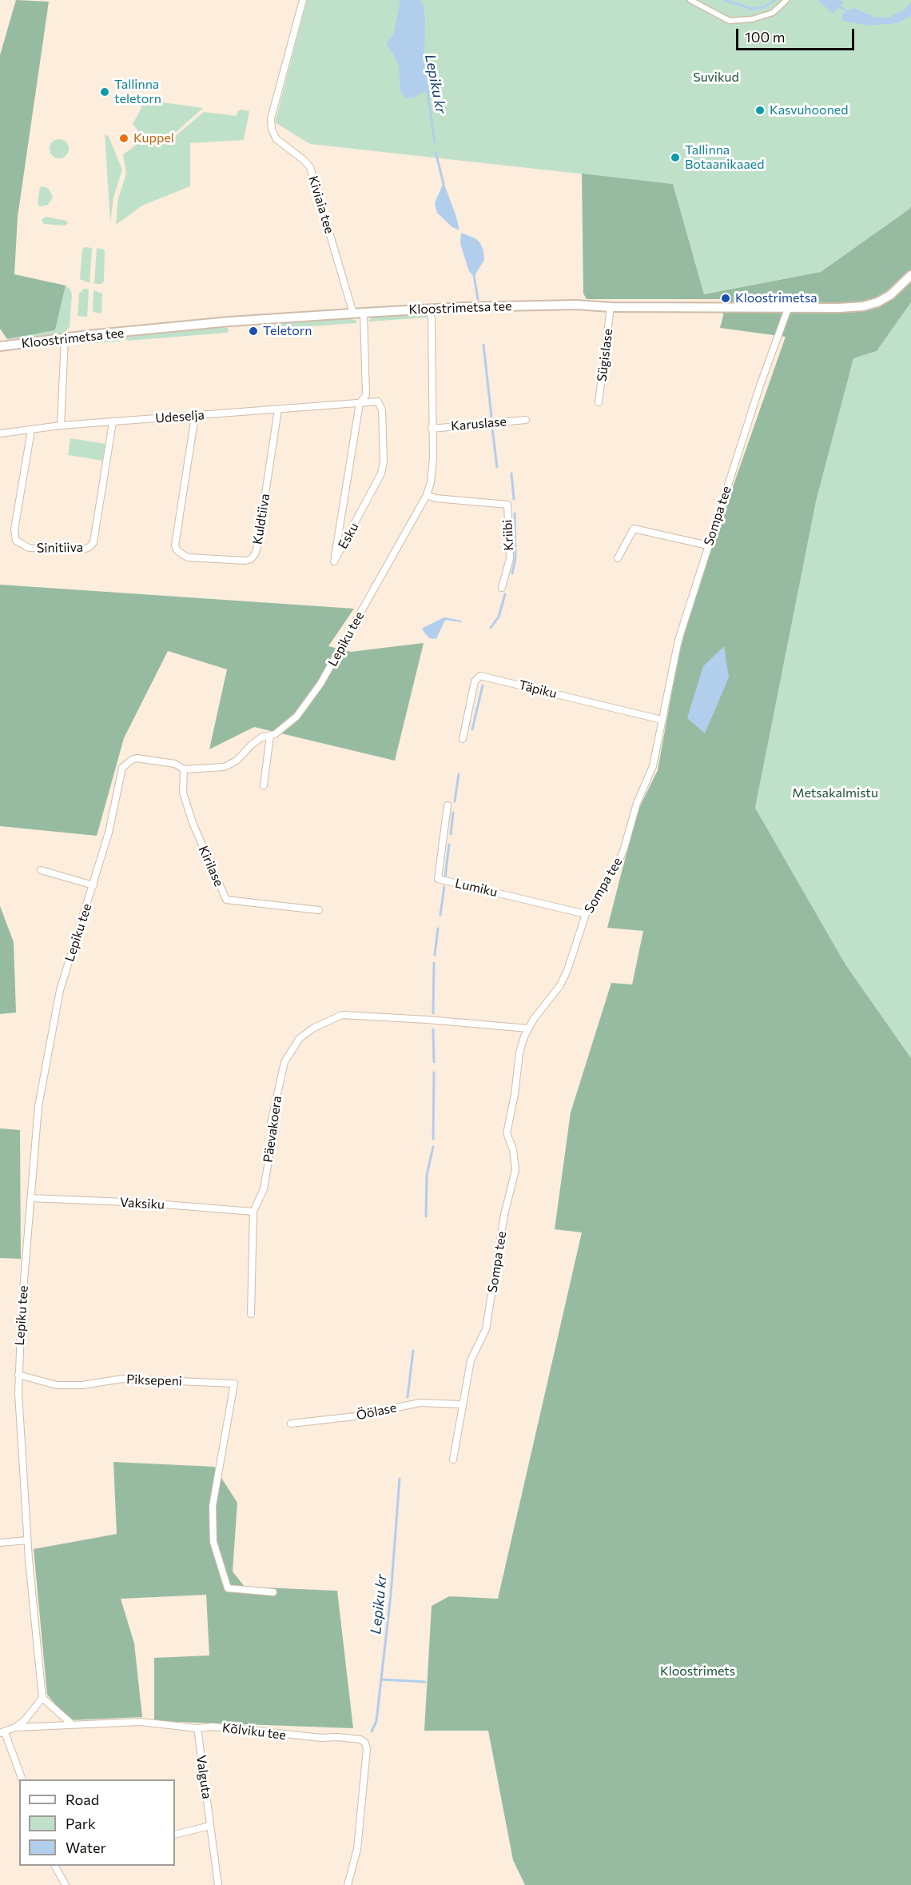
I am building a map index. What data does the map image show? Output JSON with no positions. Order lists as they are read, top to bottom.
{
  "streets": {
    "main road": ["Kloostrimetsa tee"],
    "street": [
      "Kiviaia tee",
      "Sügislase",
      "Udeselja",
      "Karuslase",
      "Sompa tee",
      "Kuldtiiva",
      "Kriibi",
      "Esku",
      "Sinitiiva",
      "Lepiku tee",
      "Täpiku",
      "Kirilase",
      "Lumiku",
      "Päevakoera",
      "Vaksiku",
      "Piksepeni",
      "Öölase",
      "Kõlviku tee",
      "Valguta"
    ]
  },
  "crossings": [
    ["Kiviaia tee", "Kloostrimetsa tee"],
    ["Kloostrimetsa tee", "Sügislase"],
    ["Kloostrimetsa tee", "Sompa tee"],
    ["Kloostrimetsa tee", "Esku"],
    ["Kloostrimetsa tee", "Lepiku tee"],
    ["Udeselja", "Kuldtiiva"],
    ["Udeselja", "Esku"],
    ["Udeselja", "Sinitiiva"],
    ["Karuslase", "Lepiku tee"],
    ["Sompa tee", "Täpiku"],
    ["Sompa tee", "Lumiku"],
    ["Sompa tee", "Päevakoera"],
    ["Sompa tee", "Öölase"],
    ["Kriibi", "Lepiku tee"],
    ["Lepiku tee", "Kirilase"],
    ["Lepiku tee", "Vaksiku"],
    ["Lepiku tee", "Piksepeni"],
    ["Päevakoera", "Vaksiku"],
    ["Kõlviku tee", "Valguta"]
  ],
  "water": ["Lepiku kr"],
  "parks": ["Suvikud", "Metsakalmistu", "Kloostrimets"],
  "places": [
    "Tallinna teletorn",
    "Kasvuhooned",
    "Kuppel",
    "Tallinna Botaanikaaed",
    "Kloostrimetsa",
    "Teletorn"
  ],
  "legend": ["Road", "Park", "Water"],
  "scale_bar": "100 m"
}
